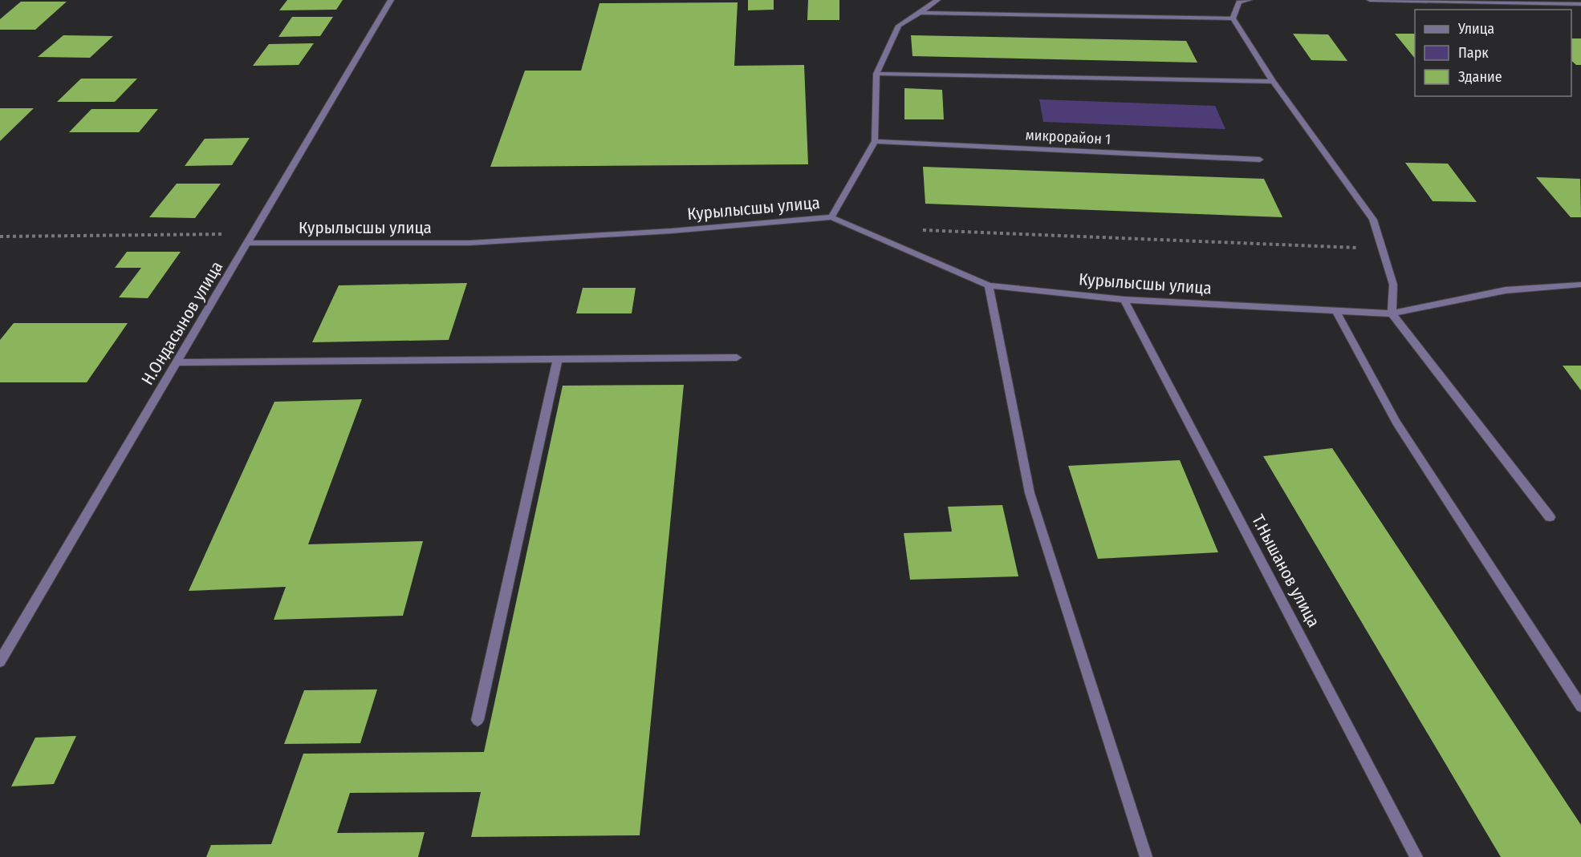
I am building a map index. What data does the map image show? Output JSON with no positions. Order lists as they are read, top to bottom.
{
  "streets": {
    "street": [
      "микрорайон 1",
      "Курылысшы улица",
      "Н.Ондасынов улица",
      "Т.Нышанов улица"
    ]
  },
  "crossings": [
    ["Курылысшы улица", "Н.Ондасынов улица"],
    ["Курылысшы улица", "Т.Нышанов улица"]
  ],
  "legend": ["Улица", "Парк", "Здание"]
}
